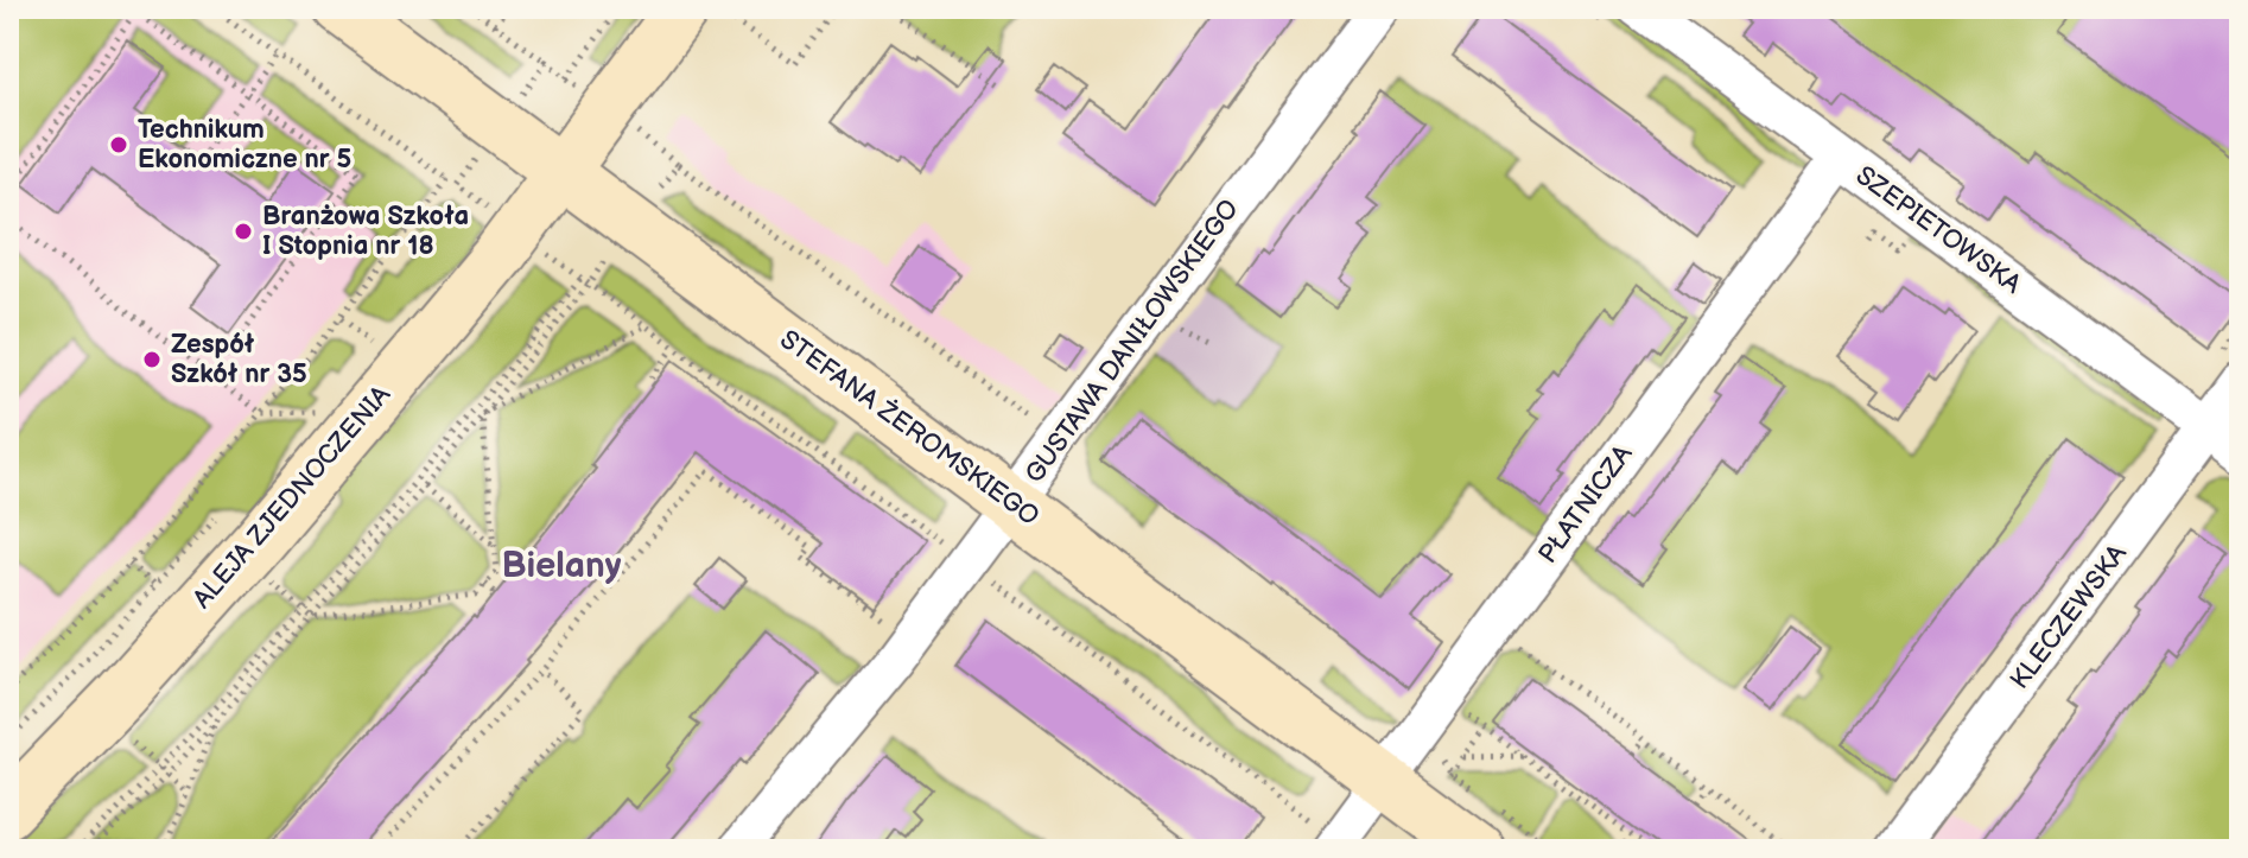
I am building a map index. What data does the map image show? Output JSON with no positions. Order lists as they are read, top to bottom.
{
  "streets": {
    "main road": ["STEFANA ŻEROMSKIEGO", "ALEJA ZJEDNOCZENIA"],
    "street": [
      "SZEPIETOWSKA",
      "GUSTAWA DANIŁOWSKIEGO",
      "PŁATNICZA",
      "KLECZEWSKA"
    ]
  },
  "crossings": [
    ["SZEPIETOWSKA", "PŁATNICZA"],
    ["SZEPIETOWSKA", "KLECZEWSKA"],
    ["GUSTAWA DANIŁOWSKIEGO", "STEFANA ŻEROMSKIEGO"],
    ["STEFANA ŻEROMSKIEGO", "ALEJA ZJEDNOCZENIA"],
    ["STEFANA ŻEROMSKIEGO", "PŁATNICZA"]
  ],
  "districts": ["Bielany"],
  "places": ["Technikum Ekonomiczne nr 5", "Branżowa Szkoła I Stopnia nr 18", "Zespół Szkół nr 35"]
}
